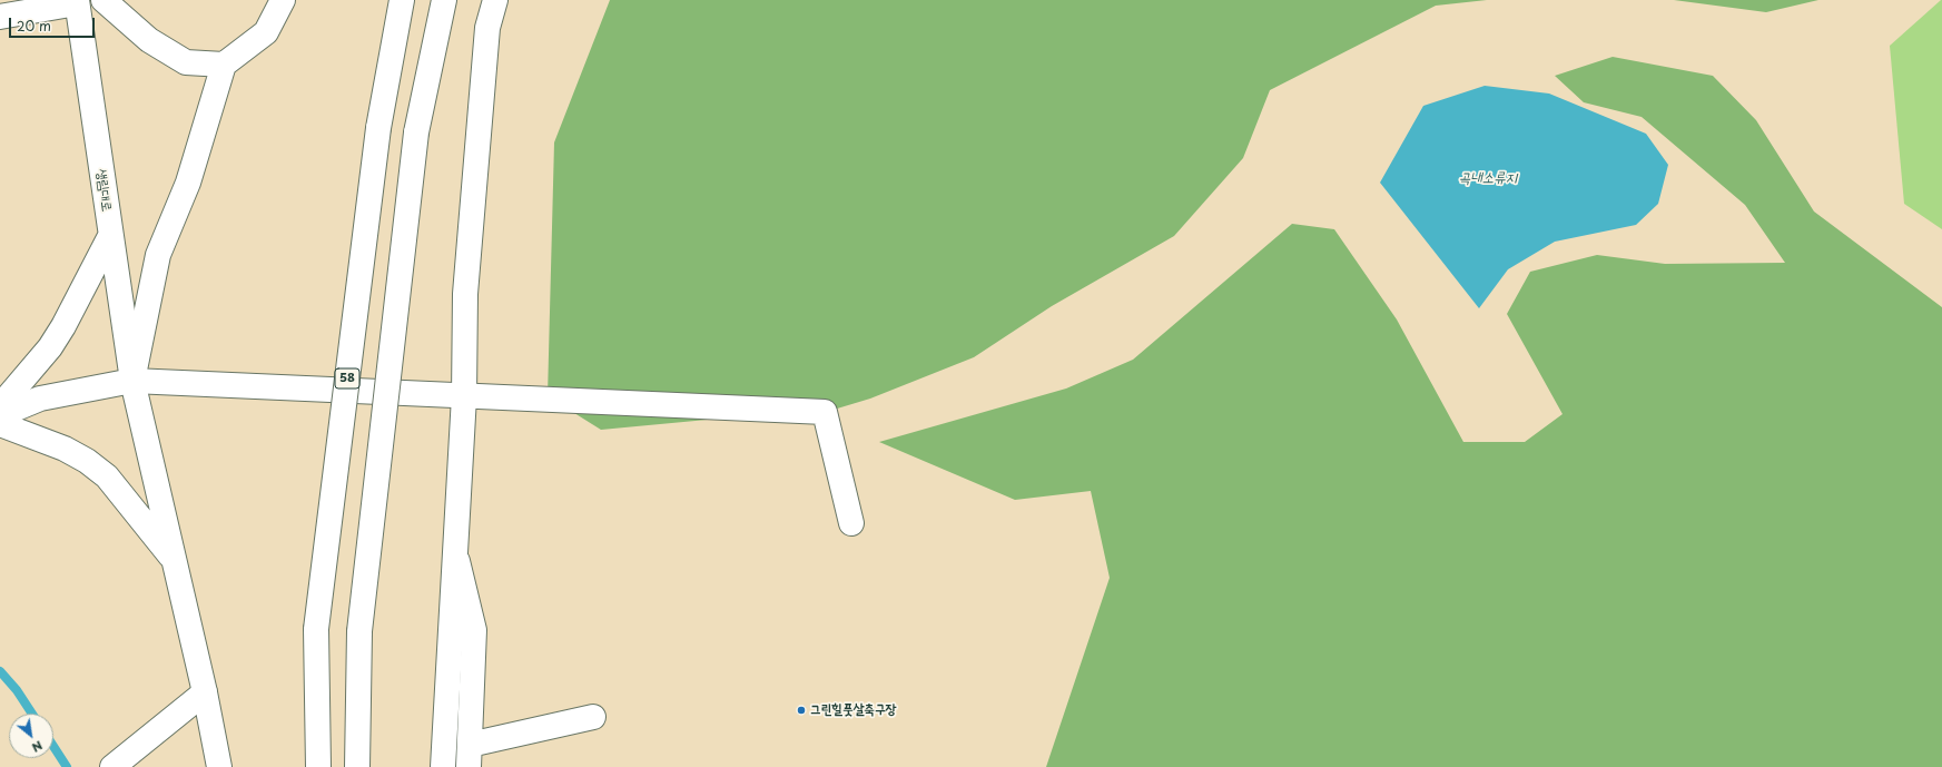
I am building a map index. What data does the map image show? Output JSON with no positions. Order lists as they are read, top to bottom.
{
  "streets": {
    "main road": ["생림대로", "58"]
  },
  "water": ["곡내소류지"],
  "places": ["그린힐풋살축구장"],
  "scale_bar": "20 m",
  "north": "bottom right"
}
